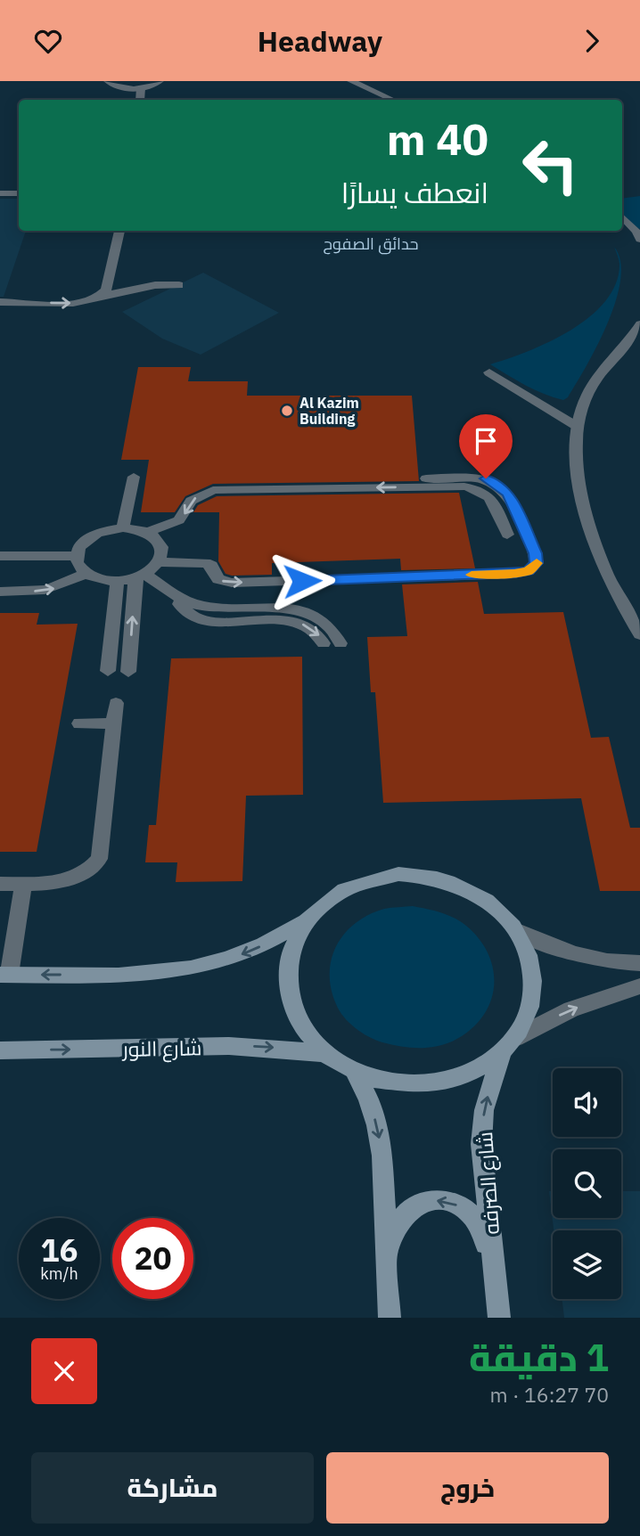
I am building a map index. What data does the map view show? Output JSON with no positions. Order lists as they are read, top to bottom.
{
  "streets": {
    "street": ["شارع النور", "شارع الصرفه"]
  },
  "districts": ["حدائق الصفوح"],
  "places": ["Al Kazim Building"],
  "page": {
    "header": "Headway",
    "turn": ["40 m", "انعطف يسارًا"],
    "speed": "16 km/h",
    "limit": "20",
    "heading": ["1 دقيقة", "70 m · 16:27"],
    "buttons": ["خروج", "مشاركة"]
  }
}
